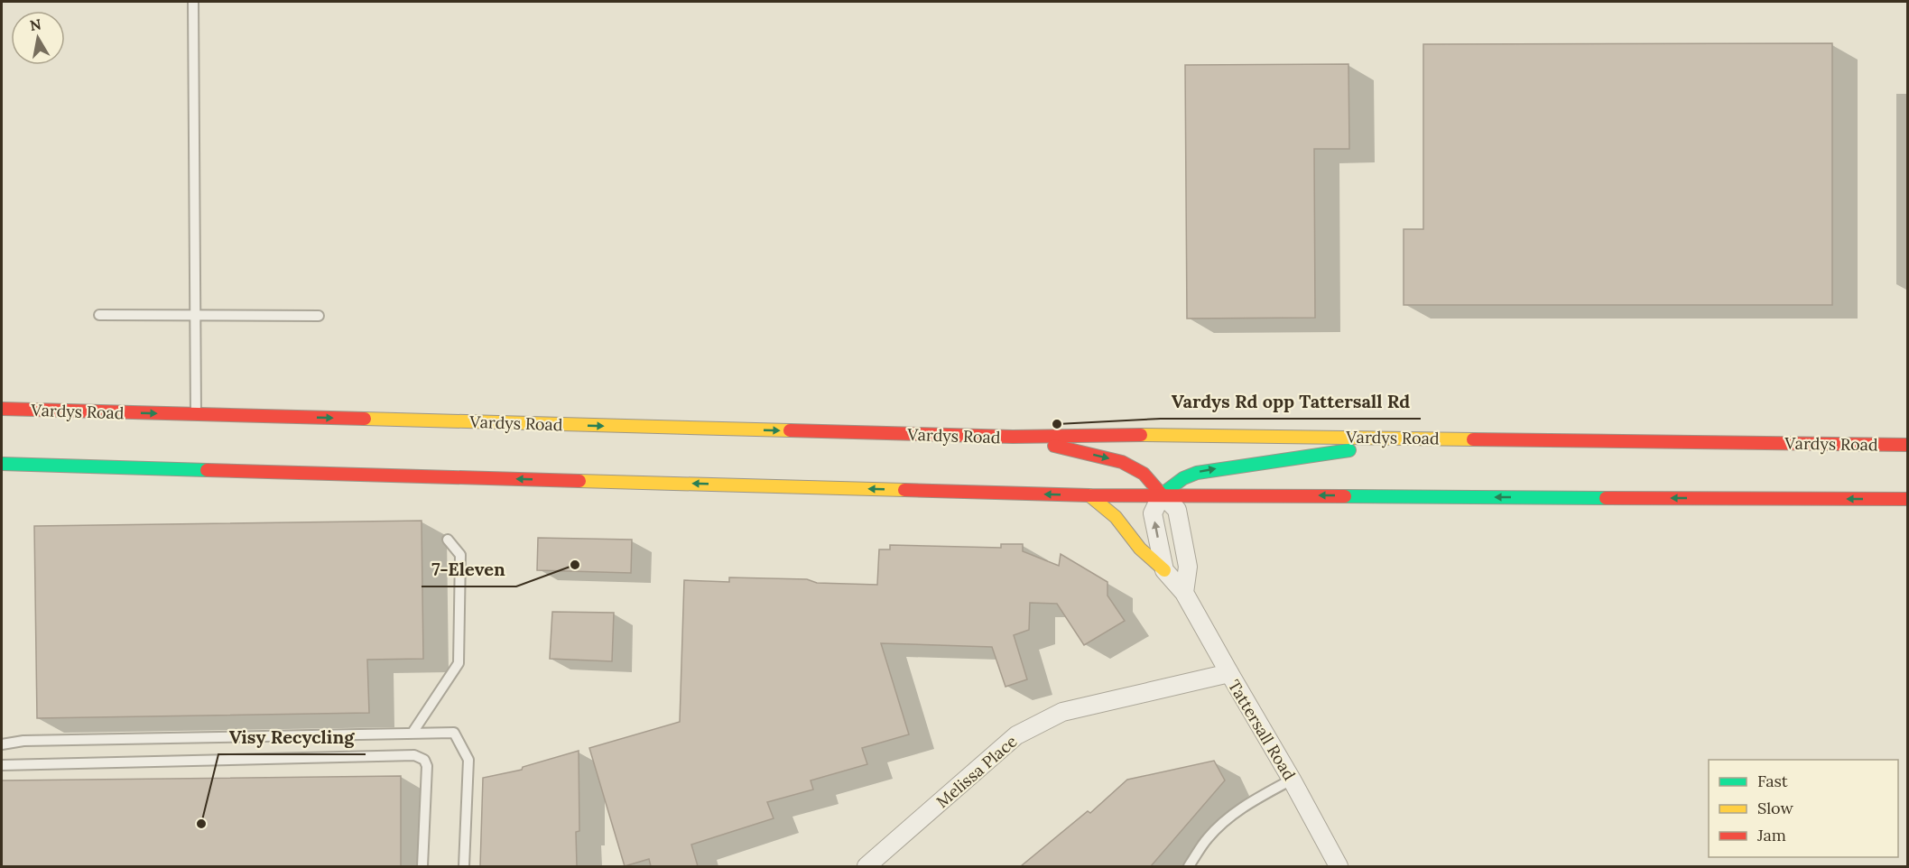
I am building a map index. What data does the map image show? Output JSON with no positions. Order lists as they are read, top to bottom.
{
  "streets": {
    "main road": ["Vardys Road"],
    "street": ["Tattersall Road", "Melissa Place"]
  },
  "crossings": [
    ["Tattersall Road", "Melissa Place"]
  ],
  "places": ["Vardys Rd opp Tattersall Rd", "7-Eleven", "Visy Recycling"],
  "legend": ["Fast", "Slow", "Jam"],
  "north": "top"
}
